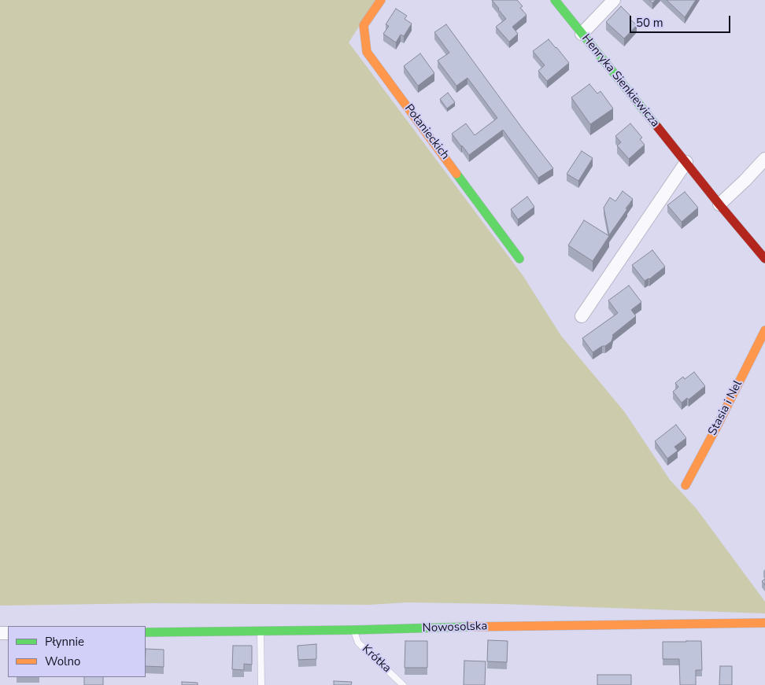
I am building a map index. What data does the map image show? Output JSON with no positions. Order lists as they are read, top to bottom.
{
  "streets": {
    "street": [
      "Henryka Sienkiewicza",
      "Połanieckich",
      "Stasia i Nel",
      "Nowosolska"
    ],
    "lane": ["Krótka"]
  },
  "crossings": [
    ["Nowosolska", "Krótka"]
  ],
  "legend": ["Płynnie", "Wolno"],
  "scale_bar": "50 m"
}
